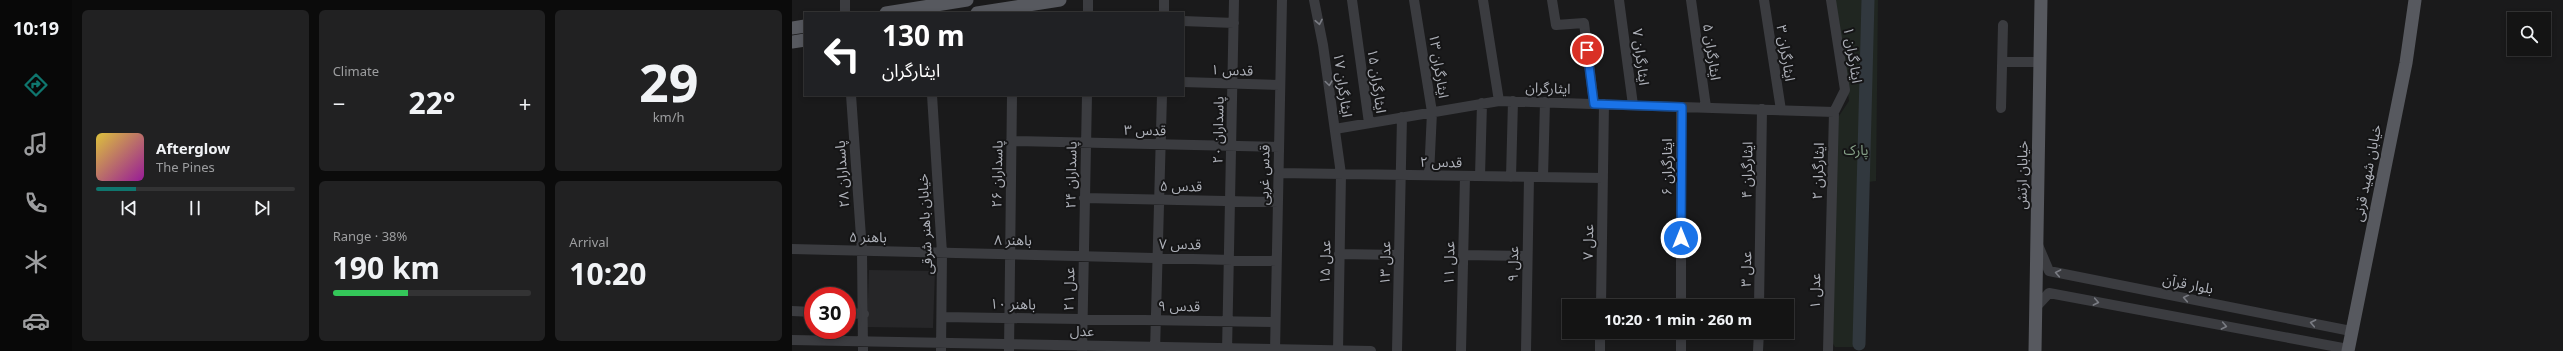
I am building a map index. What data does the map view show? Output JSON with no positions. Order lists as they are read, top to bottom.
{
  "streets": {
    "main road": ["خیابان شهید قرنی", "خیابان ارتش"],
    "street": [
      "ایثارگران ۵",
      "ایثارگران ۳",
      "ایثارگران ۱",
      "ایثارگران ۷",
      "ایثارگران ۱۳",
      "قدس ۱",
      "ایثارگران ۱۵",
      "ایثارگران ۱۷",
      "ایثارگران",
      "قدس ۳",
      "پاسداران ۲۰",
      "قدس ۲",
      "ایثارگران ۶",
      "ایثارگران ۴",
      "ایثارگران ۲",
      "پاسداران ۲۸",
      "پاسداران ۲۶",
      "پاسداران ۲۴",
      "قدس غربی",
      "قدس ۵",
      "خیابان باهنر شرقی",
      "باهنر ۵",
      "باهنر ۸",
      "عدل ۷",
      "قدس ۷",
      "عدل ۱۵",
      "عدل ۱۳",
      "عدل ۱۱",
      "عدل ۹",
      "عدل ۳",
      "بلوار قرآن",
      "عدل ۲۱",
      "عدل ۱",
      "باهنر ۱۰",
      "قدس ۹",
      "عدل"
    ]
  },
  "crossings": [
    ["ایثارگران ۵", "ایثارگران"],
    ["ایثارگران ۳", "ایثارگران"],
    ["ایثارگران ۱", "ایثارگران"],
    ["ایثارگران ۱", "ایثارگران ۲"],
    ["ایثارگران ۷", "ایثارگران"],
    ["ایثارگران ۱۳", "ایثارگران"],
    ["ایثارگران ۱۳", "قدس ۲"],
    ["قدس ۱", "پاسداران ۲۰"],
    ["قدس ۱", "قدس غربی"],
    ["ایثارگران ۱۵", "ایثارگران"],
    ["ایثارگران ۱۷", "ایثارگران"],
    ["ایثارگران ۱۷", "قدس ۲"],
    ["ایثارگران ۱۷", "عدل ۱۵"],
    ["ایثارگران", "ایثارگران ۶"],
    ["ایثارگران", "ایثارگران ۴"],
    ["ایثارگران", "ایثارگران ۲"],
    ["ایثارگران", "عدل ۷"],
    ["ایثارگران", "عدل ۱۳"],
    ["قدس ۳", "پاسداران ۲۰"],
    ["قدس ۳", "پاسداران ۲۶"],
    ["قدس ۳", "پاسداران ۲۴"],
    ["قدس ۳", "قدس غربی"],
    ["پاسداران ۲۰", "قدس ۵"],
    ["پاسداران ۲۰", "قدس ۷"],
    ["پاسداران ۲۰", "قدس ۹"],
    ["پاسداران ۲۰", "عدل"],
    ["قدس ۲", "قدس غربی"],
    ["قدس ۲", "عدل ۷"],
    ["قدس ۲", "عدل ۱۵"],
    ["قدس ۲", "عدل ۱۳"],
    ["قدس ۲", "عدل ۱۱"],
    ["قدس ۲", "عدل ۹"],
    ["ایثارگران ۴", "عدل ۳"],
    ["ایثارگران ۲", "عدل ۱"],
    ["خیابان شهید قرنی", "بلوار قرآن"],
    ["پاسداران ۲۸", "باهنر ۵"],
    ["پاسداران ۲۸", "عدل"],
    ["پاسداران ۲۶", "باهنر ۸"],
    ["پاسداران ۲۶", "باهنر ۱۰"],
    ["پاسداران ۲۶", "عدل"],
    ["پاسداران ۲۴", "قدس ۵"],
    ["پاسداران ۲۴", "باهنر ۸"],
    ["پاسداران ۲۴", "قدس ۷"],
    ["پاسداران ۲۴", "عدل ۲۱"],
    ["قدس غربی", "قدس ۵"],
    ["قدس غربی", "قدس ۷"],
    ["قدس غربی", "قدس ۹"],
    ["قدس غربی", "عدل"],
    ["خیابان ارتش", "بلوار قرآن"],
    ["خیابان باهنر شرقی", "باهنر ۵"],
    ["خیابان باهنر شرقی", "باهنر ۸"],
    ["خیابان باهنر شرقی", "باهنر ۱۰"],
    ["خیابان باهنر شرقی", "عدل"],
    ["باهنر ۵", "باهنر ۸"],
    ["باهنر ۸", "قدس ۷"],
    ["باهنر ۸", "عدل ۲۱"],
    ["قدس ۷", "عدل ۲۱"],
    ["عدل ۱۵", "عدل"],
    ["عدل ۲۱", "باهنر ۱۰"],
    ["عدل ۲۱", "قدس ۹"],
    ["عدل ۲۱", "عدل"],
    ["باهنر ۱۰", "قدس ۹"]
  ],
  "one_way": ["ایثارگران ۱۷"],
  "parks": ["پارک"],
  "page": {
    "tabs": "10:19",
    "tile": [
      "Climate",
      ["29", "km/h"],
      ["Range · 38%", "190 km"],
      ["Arrival", "10:20"]
    ],
    "turn": ["130 m", "ایثارگران"],
    "heat": ["−", "22°", "+"],
    "song": ["Afterglow", "The Pines"],
    "limit": "30",
    "trip": "10:20 · 1 min · 260 m"
  }
}
